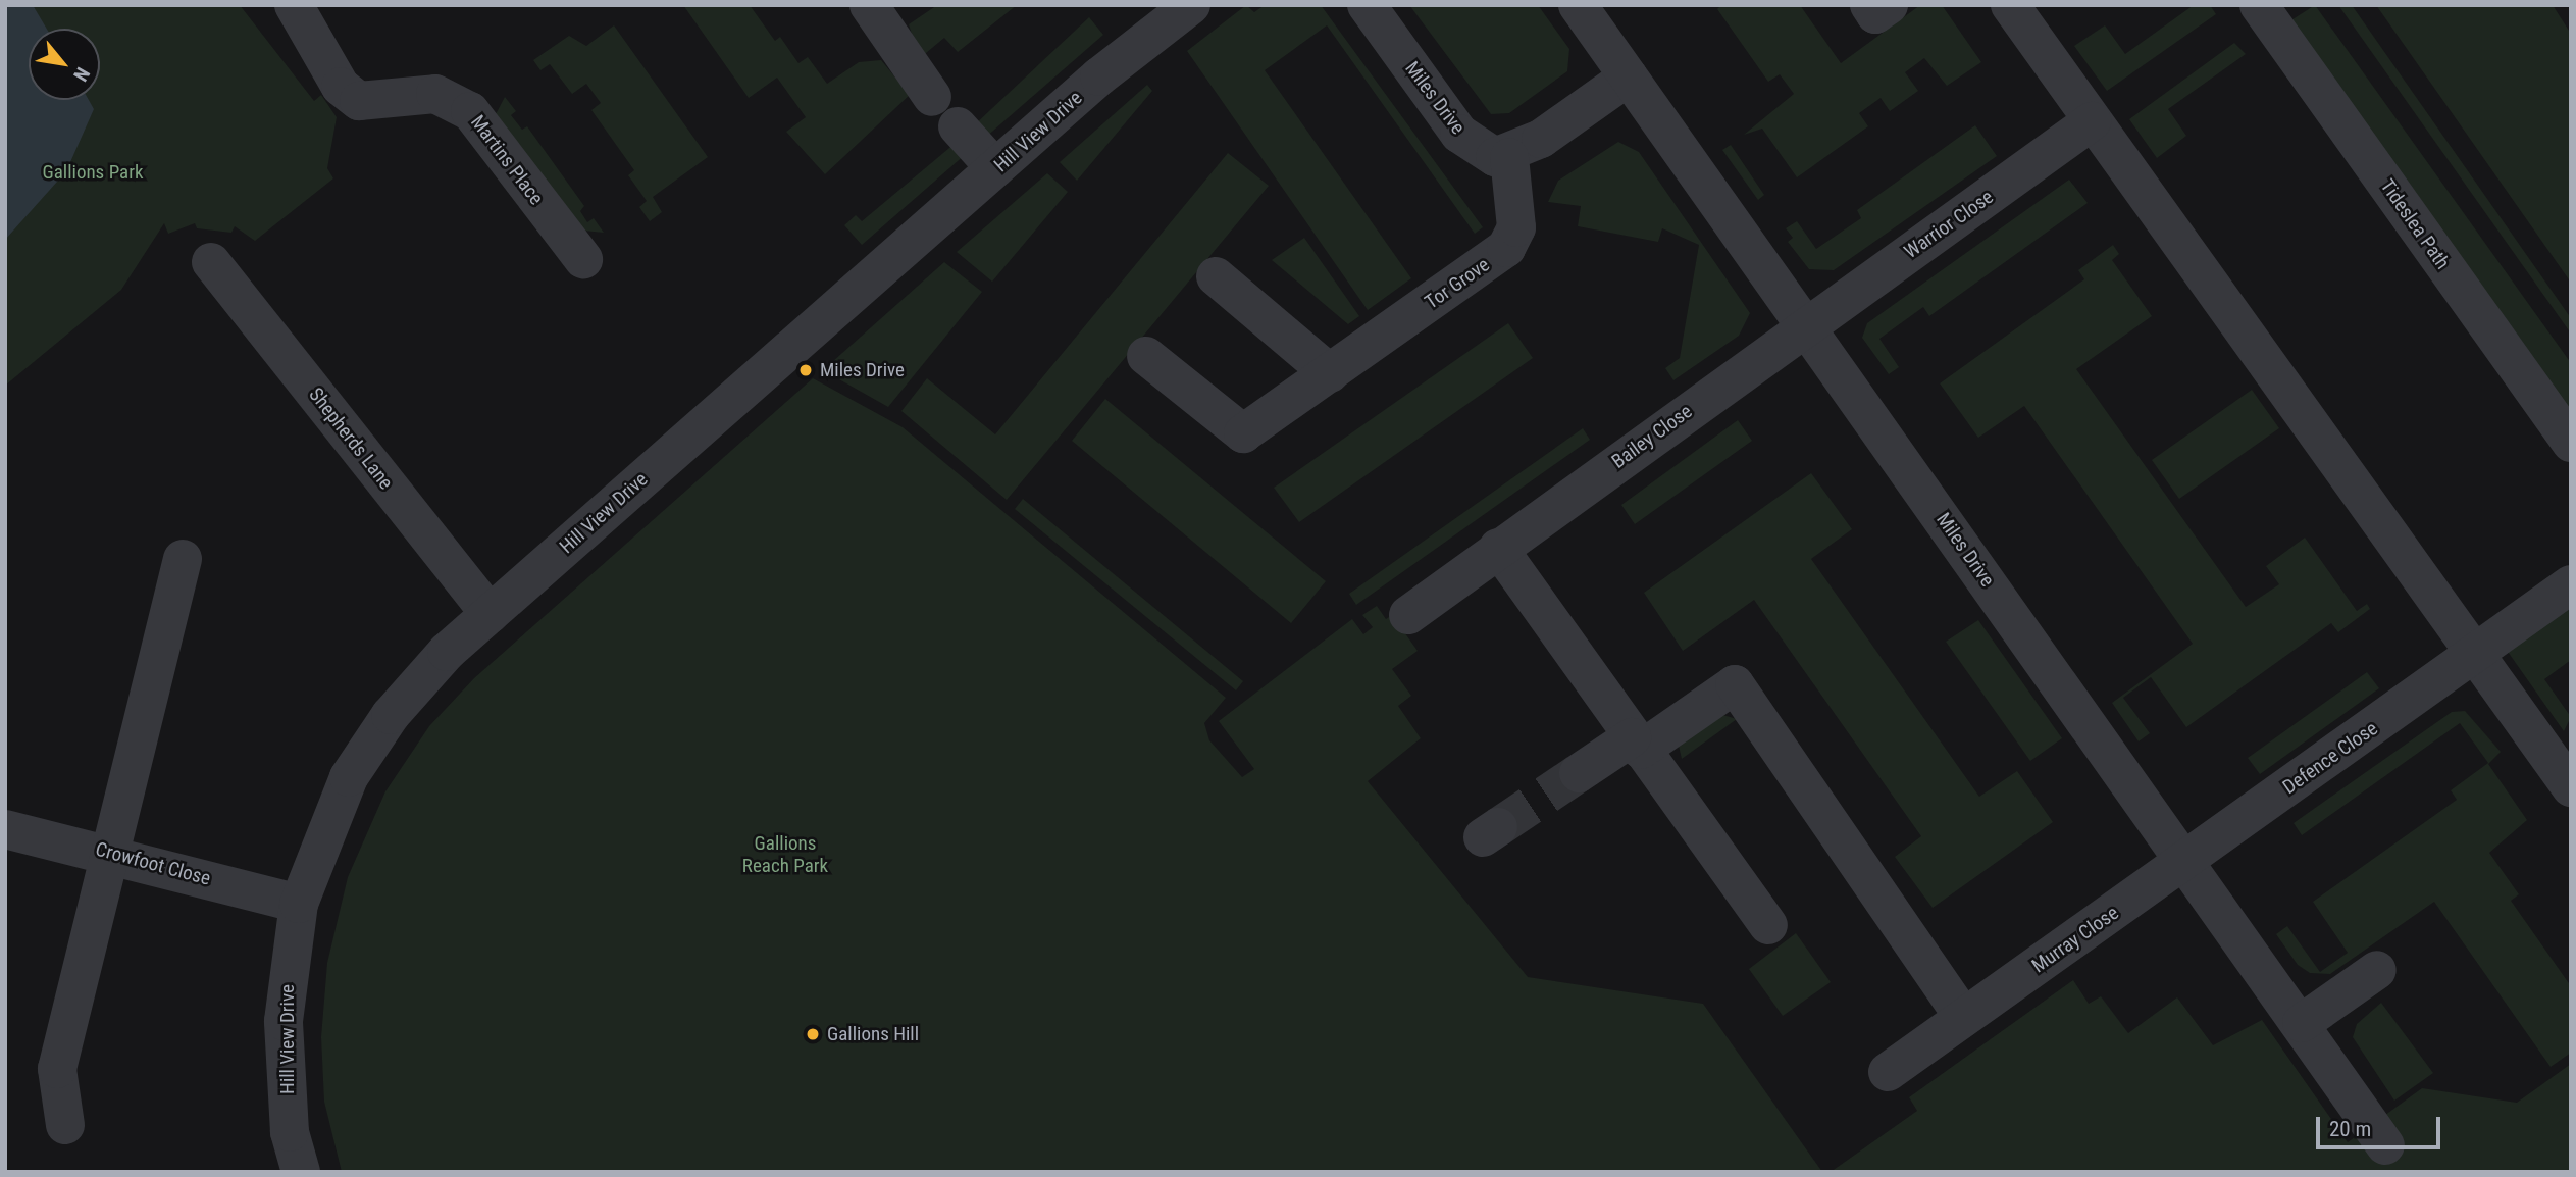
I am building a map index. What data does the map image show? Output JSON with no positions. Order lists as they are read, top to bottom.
{
  "streets": {
    "street": [
      "Miles Drive",
      "Hill View Drive",
      "Martins Place",
      "Warrior Close",
      "Tideslea Path",
      "Tor Grove",
      "Bailey Close",
      "Shepherds Lane",
      "Defence Close",
      "Crowfoot Close",
      "Murray Close"
    ]
  },
  "crossings": [
    ["Miles Drive", "Warrior Close"],
    ["Miles Drive", "Tor Grove"],
    ["Miles Drive", "Bailey Close"],
    ["Miles Drive", "Defence Close"],
    ["Miles Drive", "Murray Close"],
    ["Hill View Drive", "Shepherds Lane"],
    ["Hill View Drive", "Crowfoot Close"],
    ["Warrior Close", "Bailey Close"],
    ["Defence Close", "Murray Close"]
  ],
  "parks": ["Gallions Park", "Gallions Reach Park"],
  "places": ["Miles Drive", "Gallions Hill"],
  "scale_bar": "20 m",
  "north": "bottom right"
}
